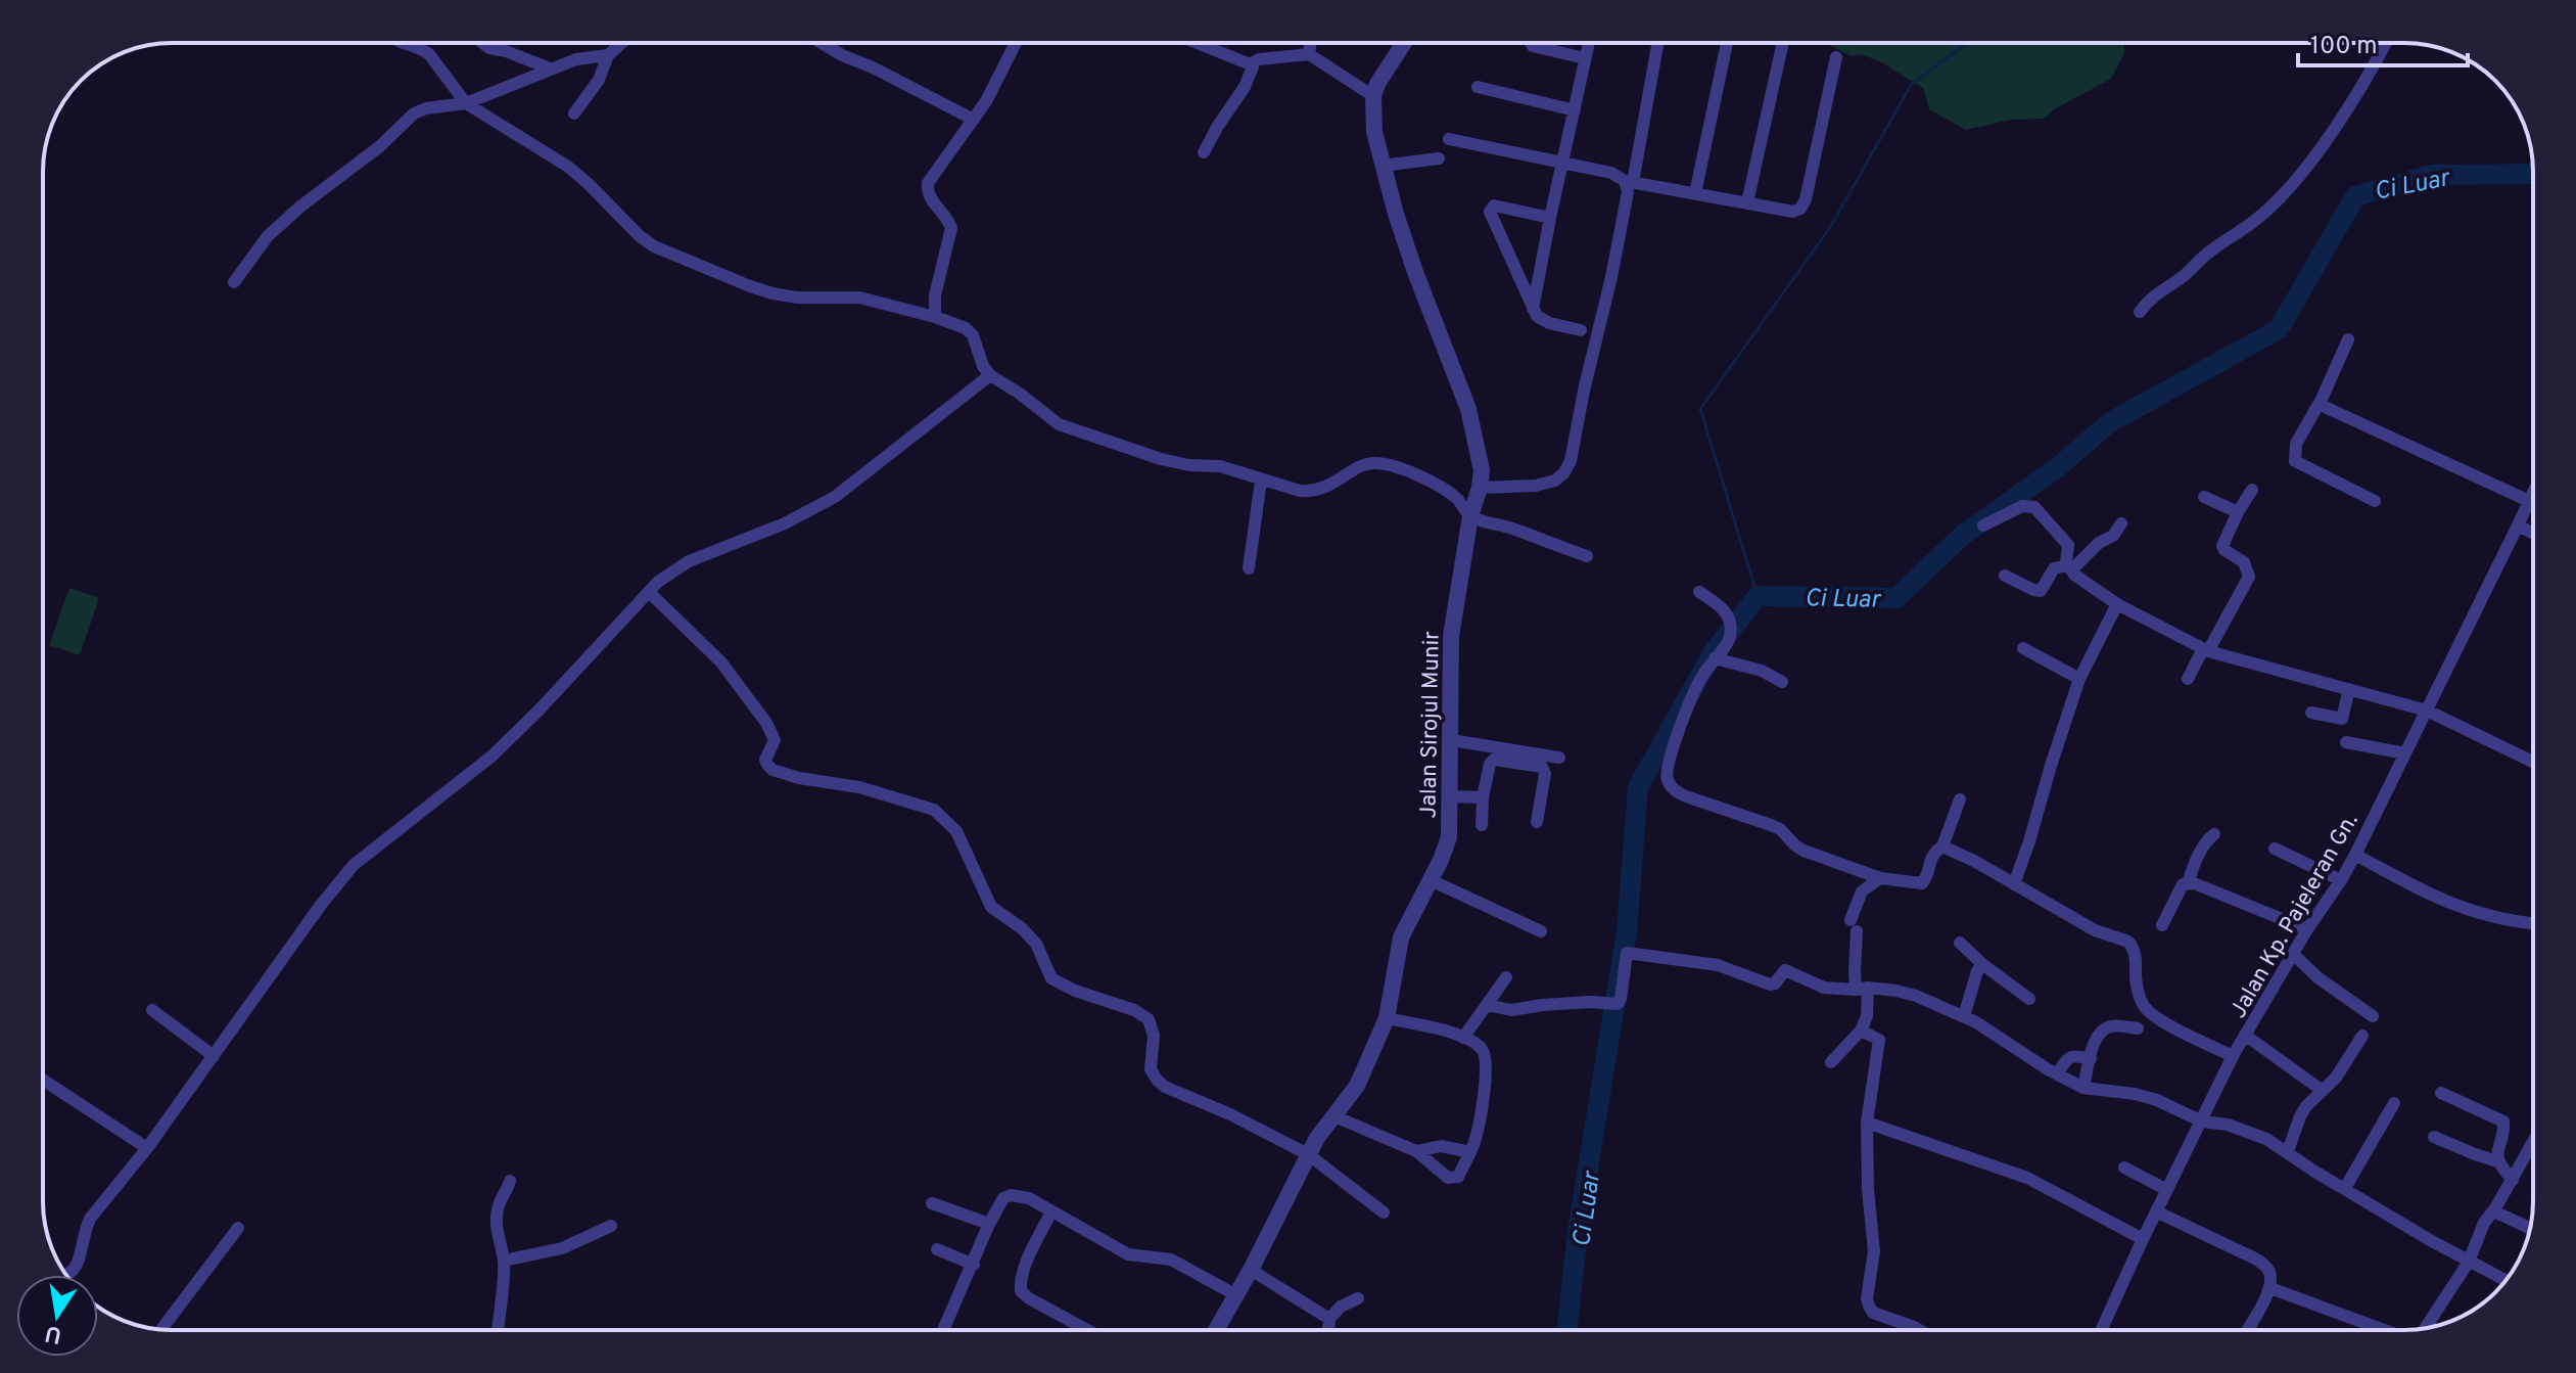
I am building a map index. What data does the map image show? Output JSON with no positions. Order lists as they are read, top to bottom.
{
  "streets": {
    "street": ["Jalan Sirojul Munir", "Jalan Kp. Pajeleran Gn."]
  },
  "water": ["Ci Luar"],
  "scale_bar": "100 m",
  "north": "bottom"
}
